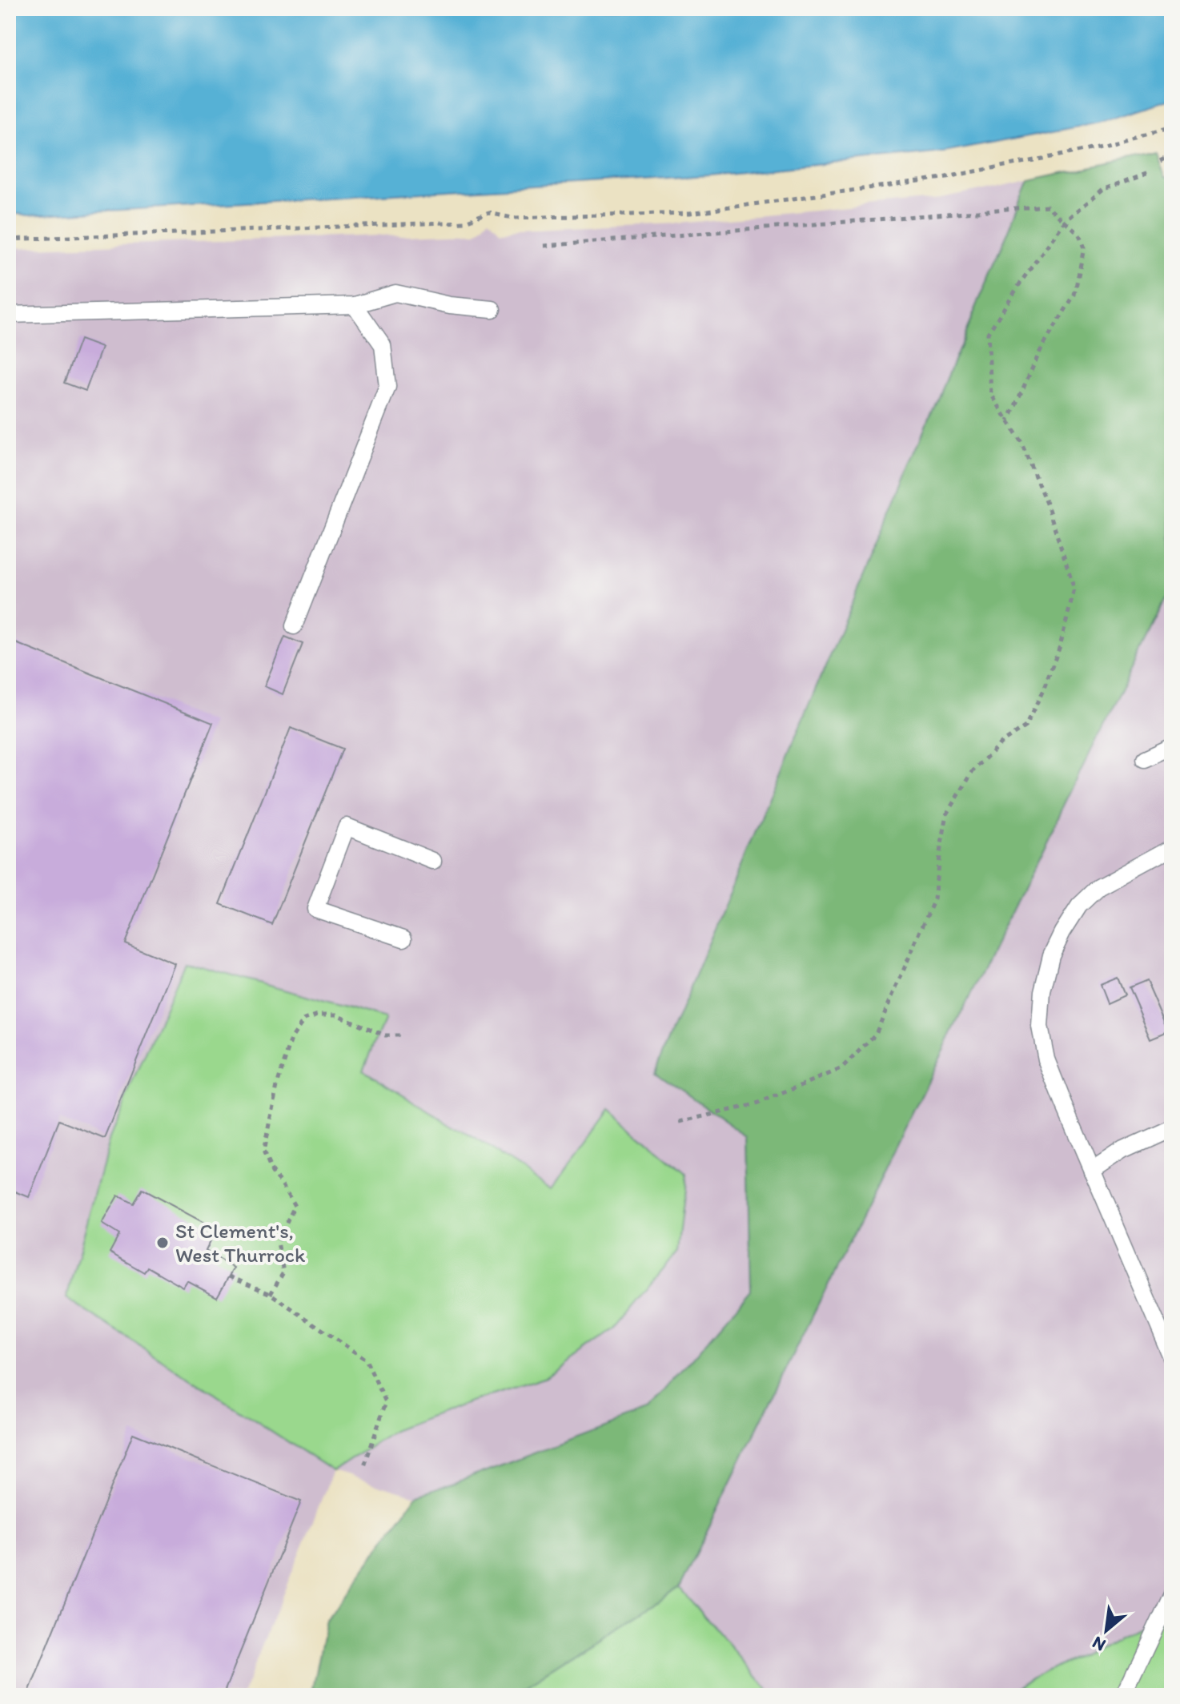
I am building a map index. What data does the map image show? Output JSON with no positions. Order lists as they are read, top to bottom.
{
  "places": ["St Clement's, West Thurrock"],
  "north": "bottom left"
}
